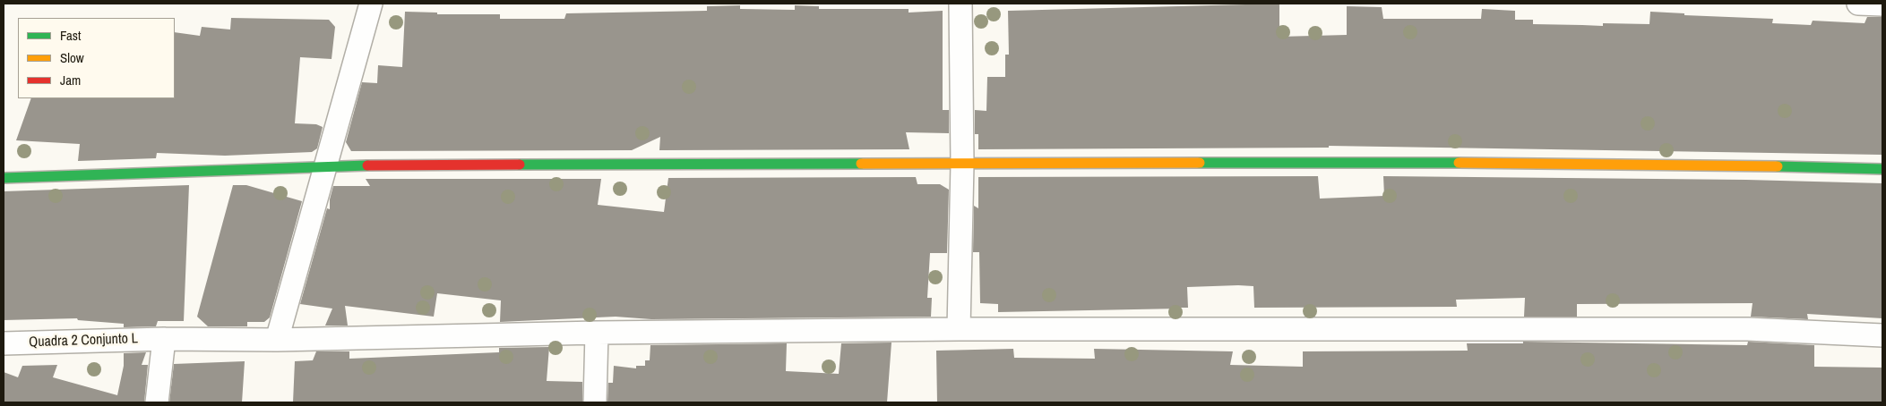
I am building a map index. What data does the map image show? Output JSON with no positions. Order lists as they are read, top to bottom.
{
  "streets": {
    "street": ["Quadra 2 Conjunto L"]
  },
  "legend": ["Fast", "Slow", "Jam"]
}
